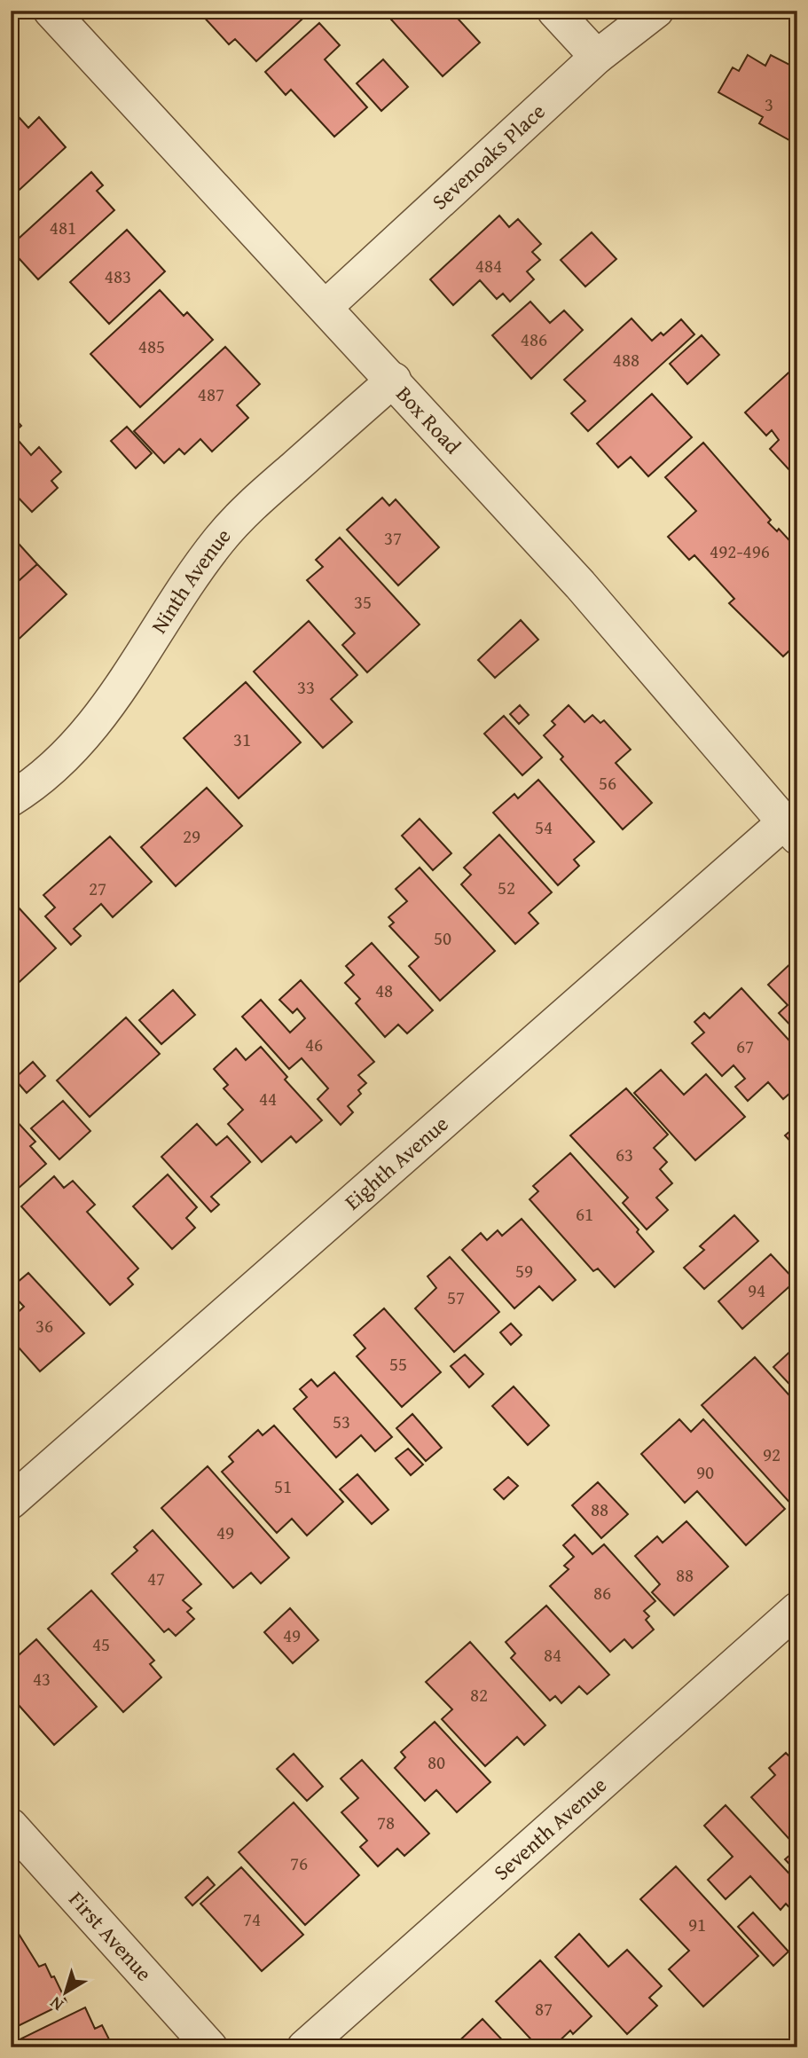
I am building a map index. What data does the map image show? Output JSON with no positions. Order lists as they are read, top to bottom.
{
  "streets": {
    "street": [
      "Sevenoaks Place",
      "Box Road",
      "Ninth Avenue",
      "Eighth Avenue",
      "Seventh Avenue",
      "First Avenue"
    ]
  },
  "crossings": [
    ["Sevenoaks Place", "Box Road"],
    ["Box Road", "Ninth Avenue"],
    ["Box Road", "Eighth Avenue"]
  ],
  "house_numbers": [
    "3",
    "481",
    "484",
    "483",
    "486",
    "485",
    "488",
    "487",
    "37",
    "492-496",
    "35",
    "33",
    "31",
    "56",
    "54",
    "29",
    "52",
    "27",
    "50",
    "48",
    "46",
    "67",
    "44",
    "63",
    "61",
    "59",
    "94",
    "57",
    "36",
    "55",
    "53",
    "92",
    "90",
    "51",
    "88",
    "49",
    "88",
    "47",
    "86",
    "49",
    "45",
    "84",
    "43",
    "82",
    "80",
    "78",
    "76",
    "74",
    "91",
    "87"
  ],
  "north": "bottom left"
}
